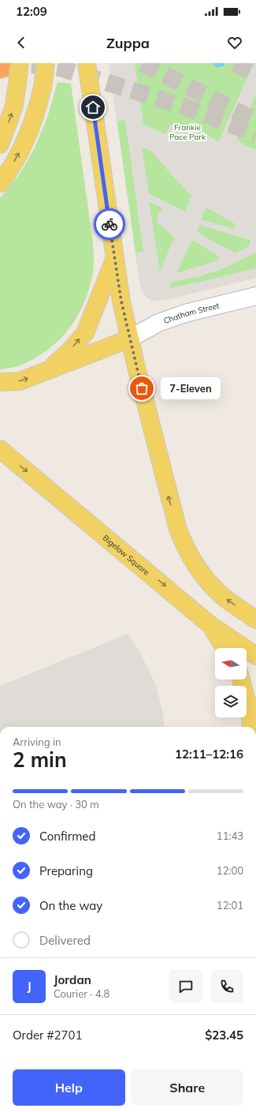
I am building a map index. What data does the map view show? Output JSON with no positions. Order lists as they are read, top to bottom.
{
  "streets": {
    "main road": ["Bigelow Square"],
    "street": ["Chatham Street"]
  },
  "one_way": ["Bigelow Square"],
  "parks": ["Frankie Pace Park"],
  "places": ["7-Eleven"],
  "north": "left",
  "page": {
    "status": "12:09",
    "header": "Zuppa",
    "bubble": "7-Eleven",
    "heading": ["2 min", "Arriving in", "12:11–12:16"],
    "panel": [
      "Jordan",
      "Courier · 4.8",
      "Order #2701",
      "$23.45"
    ],
    "bar": "On the way · 30 m",
    "list": [
      ["Confirmed", "11:43"],
      ["Preparing", "12:00"],
      ["On the way", "12:01"],
      "Delivered"
    ],
    "round": "J",
    "buttons": ["Help", "Share"]
  }
}
